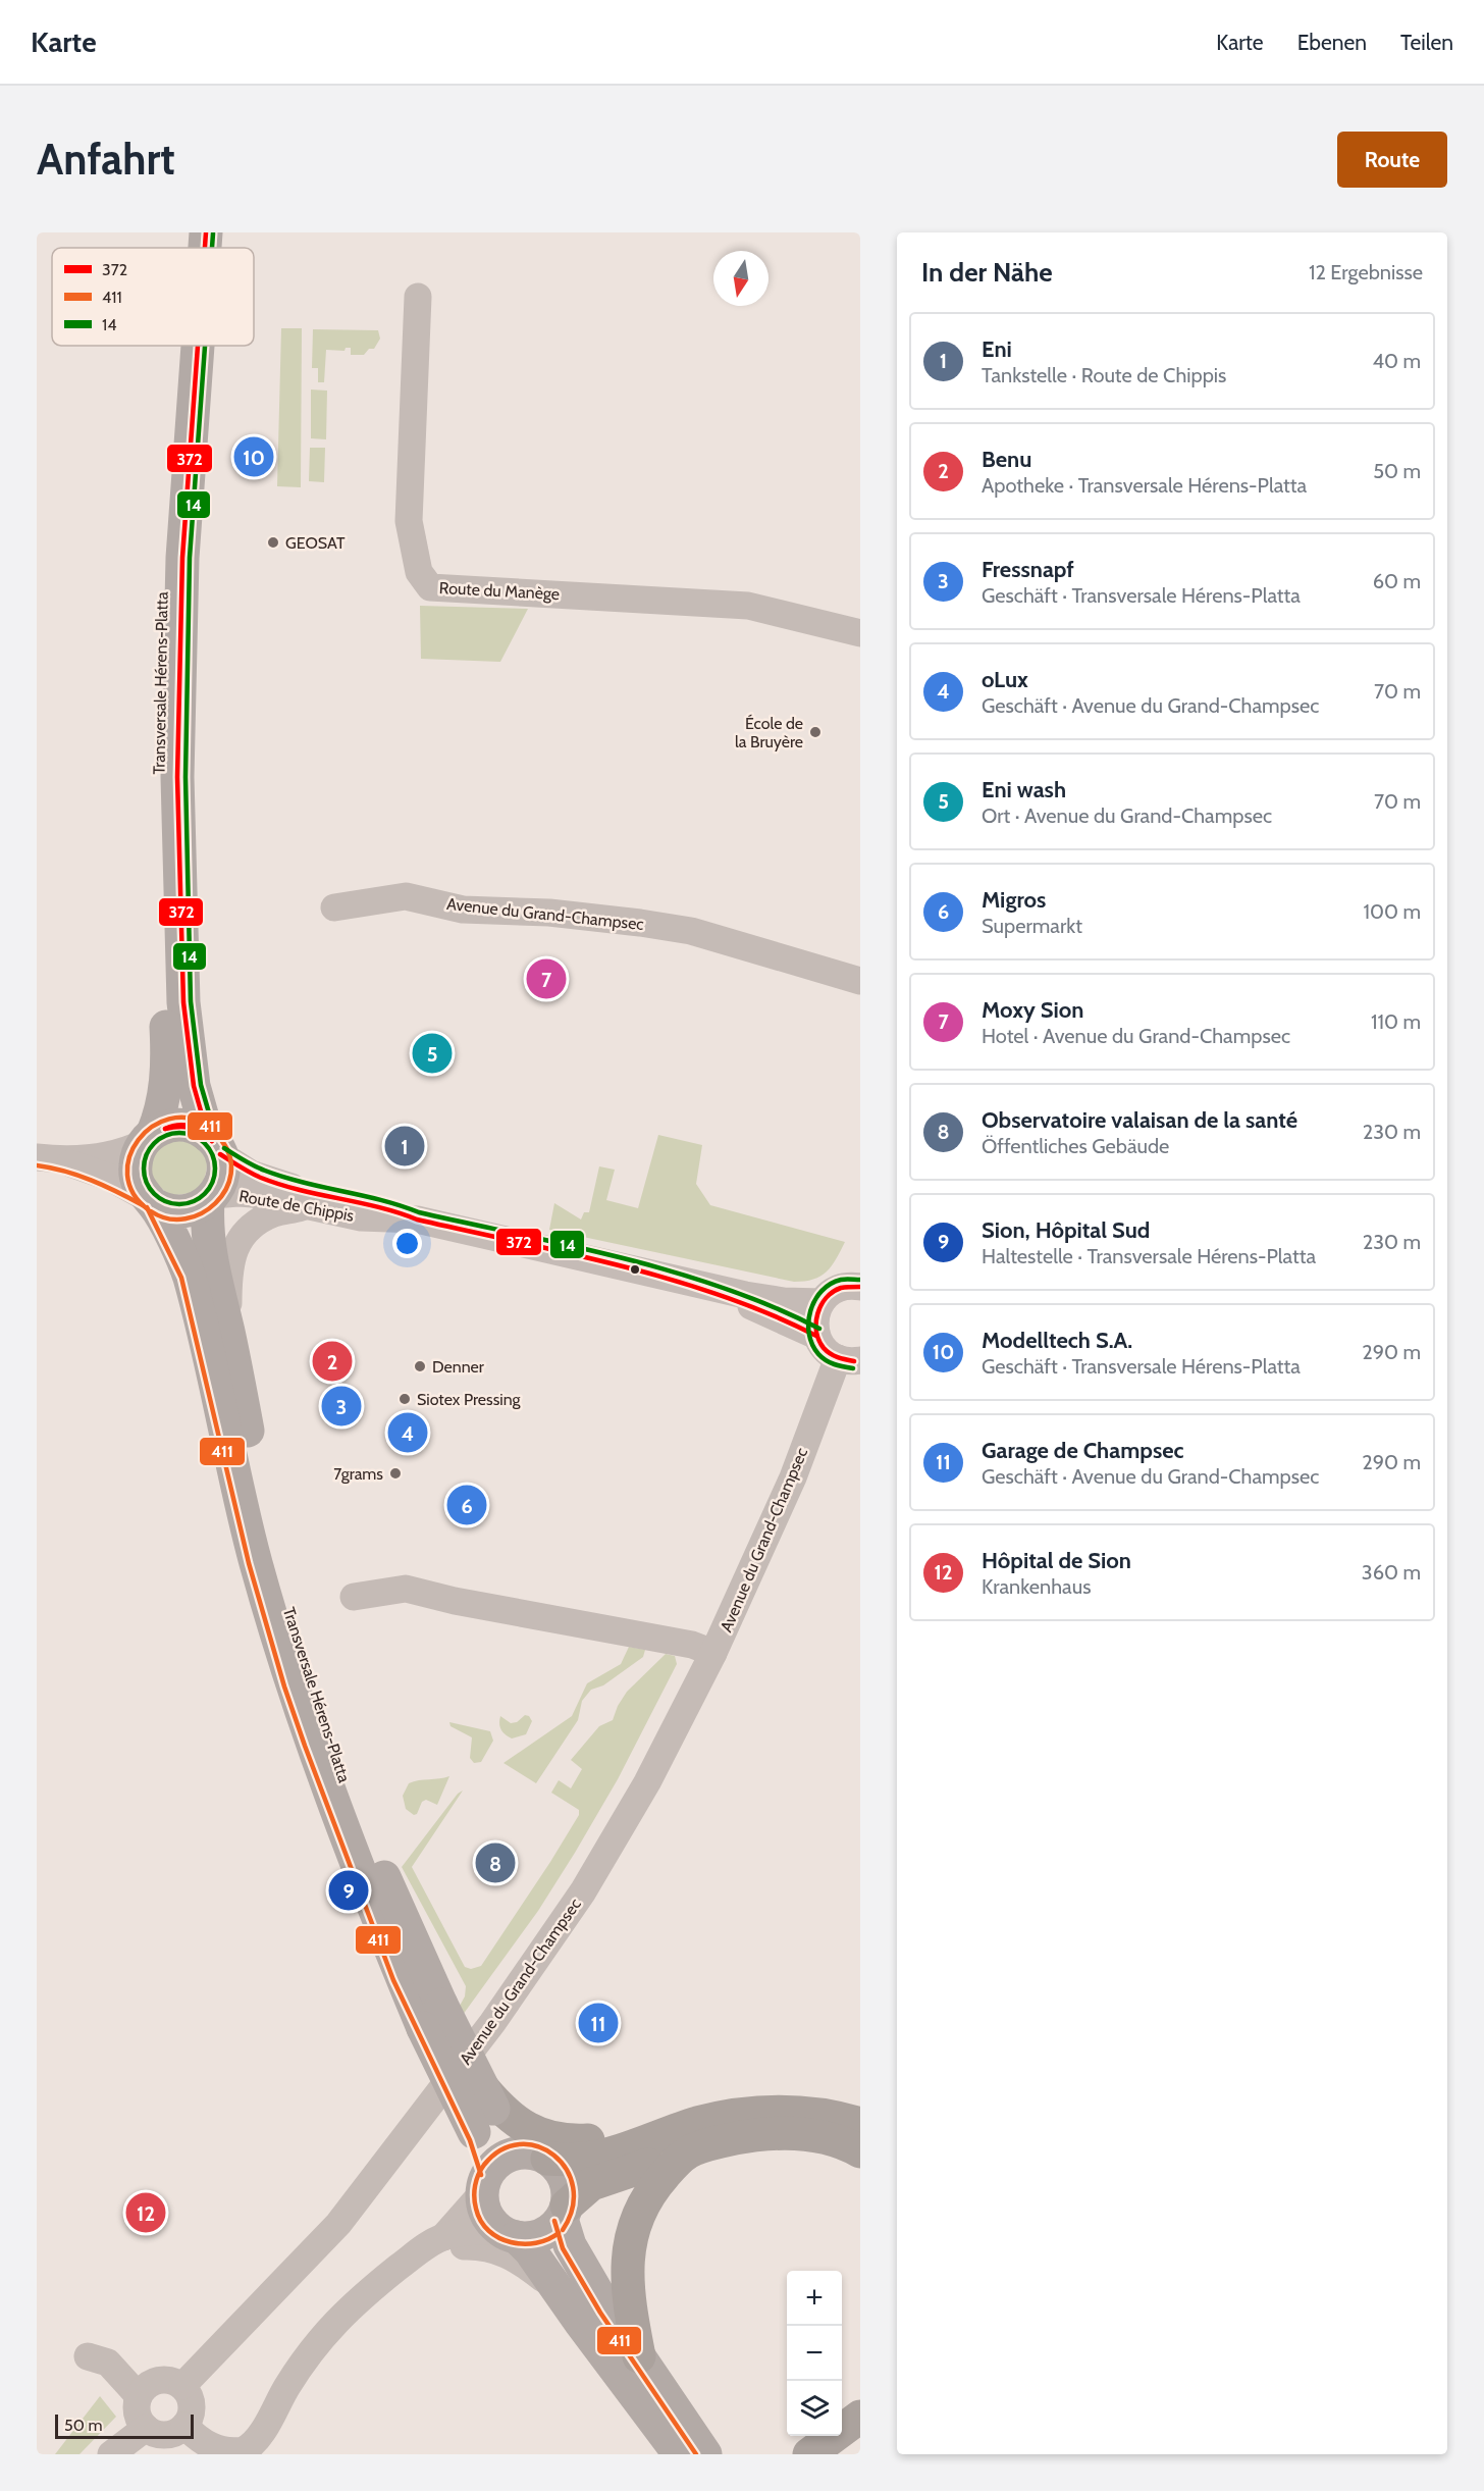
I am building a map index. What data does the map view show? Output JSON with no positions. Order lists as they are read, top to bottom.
{
  "streets": {
    "main road": ["Transversale Hérens-Platta"],
    "street": ["Route du Manège", "Avenue du Grand-Champsec", "Route de Chippis"]
  },
  "crossings": [
    ["Transversale Hérens-Platta", "Route de Chippis"],
    ["Avenue du Grand-Champsec", "Route de Chippis"]
  ],
  "places": [
    "GEOSAT",
    "École de la Bruyère",
    "Denner",
    "Siotex Pressing",
    "7grams"
  ],
  "lines": ["transit line 372", "transit line 14", "transit line 411"],
  "legend": ["372", "411", "14"],
  "scale_bar": "50 m",
  "north": "bottom",
  "page": {
    "header": "Karte",
    "nav": ["Karte", "Ebenen", "Teilen"],
    "buttons": "Route",
    "title": "Anfahrt",
    "heading": ["In der Nähe", "12 Ergebnisse"],
    "list": [
      {
        "mark": "1",
        "name": "Eni",
        "note": "Tankstelle · Route de Chippis",
        "value": "40 m"
      },
      {
        "mark": "2",
        "name": "Benu",
        "note": "Apotheke · Transversale Hérens-Platta",
        "value": "50 m"
      },
      {
        "mark": "3",
        "name": "Fressnapf",
        "note": "Geschäft · Transversale Hérens-Platta",
        "value": "60 m"
      },
      {
        "mark": "4",
        "name": "oLux",
        "note": "Geschäft · Avenue du Grand-Champsec",
        "value": "70 m"
      },
      {
        "mark": "5",
        "name": "Eni wash",
        "note": "Ort · Avenue du Grand-Champsec",
        "value": "70 m"
      },
      {
        "mark": "6",
        "name": "Migros",
        "note": "Supermarkt",
        "value": "100 m"
      },
      {
        "mark": "7",
        "name": "Moxy Sion",
        "note": "Hotel · Avenue du Grand-Champsec",
        "value": "110 m"
      },
      {
        "mark": "8",
        "name": "Observatoire valaisan de la santé",
        "note": "Öffentliches Gebäude",
        "value": "230 m"
      },
      {
        "mark": "9",
        "name": "Sion, Hôpital Sud",
        "note": "Haltestelle · Transversale Hérens-Platta",
        "value": "230 m"
      },
      {
        "mark": "10",
        "name": "Modelltech S.A.",
        "note": "Geschäft · Transversale Hérens-Platta",
        "value": "290 m"
      },
      {
        "mark": "11",
        "name": "Garage de Champsec",
        "note": "Geschäft · Avenue du Grand-Champsec",
        "value": "290 m"
      },
      {
        "mark": "12",
        "name": "Hôpital de Sion",
        "note": "Krankenhaus",
        "value": "360 m"
      }
    ],
    "pins": [
      "10",
      "7",
      "5",
      "1",
      "2",
      "3",
      "4",
      "6",
      "8",
      "9",
      "11",
      "12"
    ],
    "map_buttons": ["+", "−"],
    "scale": "50 m"
  }
}
